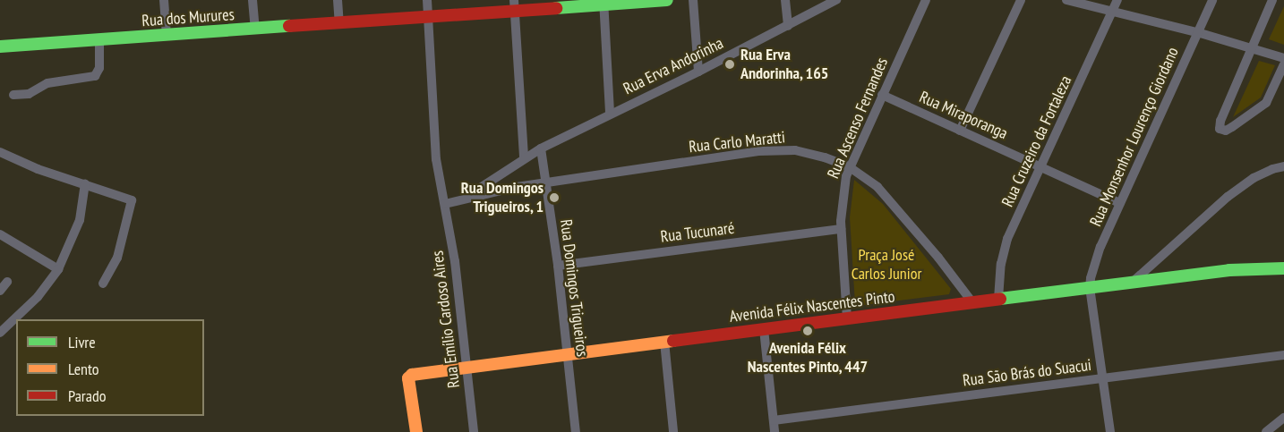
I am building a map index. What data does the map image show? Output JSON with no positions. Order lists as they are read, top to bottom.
{
  "streets": {
    "street": [
      "Rua dos Murures",
      "Rua Erva Andorinha",
      "Rua Miraporanga",
      "Rua Ascenso Fernandes",
      "Rua Monsenhor Lourenço Giordano",
      "Rua Cruzeiro da Fortaleza",
      "Rua Carlo Maratti",
      "Rua Tucunaré",
      "Rua Domingos Trigueiros",
      "Avenida Félix Nascentes Pinto",
      "Rua Emílio Cardoso Aires",
      "Rua São Brás do Suacui"
    ]
  },
  "crossings": [
    ["Rua dos Murures", "Rua Emílio Cardoso Aires"],
    ["Rua Erva Andorinha", "Rua Domingos Trigueiros"],
    ["Rua Miraporanga", "Rua Ascenso Fernandes"],
    ["Rua Miraporanga", "Rua Monsenhor Lourenço Giordano"],
    ["Rua Miraporanga", "Rua Cruzeiro da Fortaleza"],
    ["Rua Ascenso Fernandes", "Rua Carlo Maratti"],
    ["Rua Ascenso Fernandes", "Rua Tucunaré"],
    ["Rua Ascenso Fernandes", "Avenida Félix Nascentes Pinto"],
    ["Rua Monsenhor Lourenço Giordano", "Avenida Félix Nascentes Pinto"],
    ["Rua Cruzeiro da Fortaleza", "Avenida Félix Nascentes Pinto"],
    ["Rua Carlo Maratti", "Rua Domingos Trigueiros"],
    ["Rua Carlo Maratti", "Avenida Félix Nascentes Pinto"],
    ["Rua Carlo Maratti", "Rua Emílio Cardoso Aires"],
    ["Rua Tucunaré", "Rua Domingos Trigueiros"],
    ["Rua Domingos Trigueiros", "Avenida Félix Nascentes Pinto"],
    ["Avenida Félix Nascentes Pinto", "Rua Emílio Cardoso Aires"]
  ],
  "parks": ["Praça José Carlos Junior"],
  "places": ["Rua Erva Andorinha, 165", "Rua Domingos Trigueiros, 1", "Avenida Félix Nascentes Pinto, 447"],
  "legend": ["Livre", "Lento", "Parado"]
}
